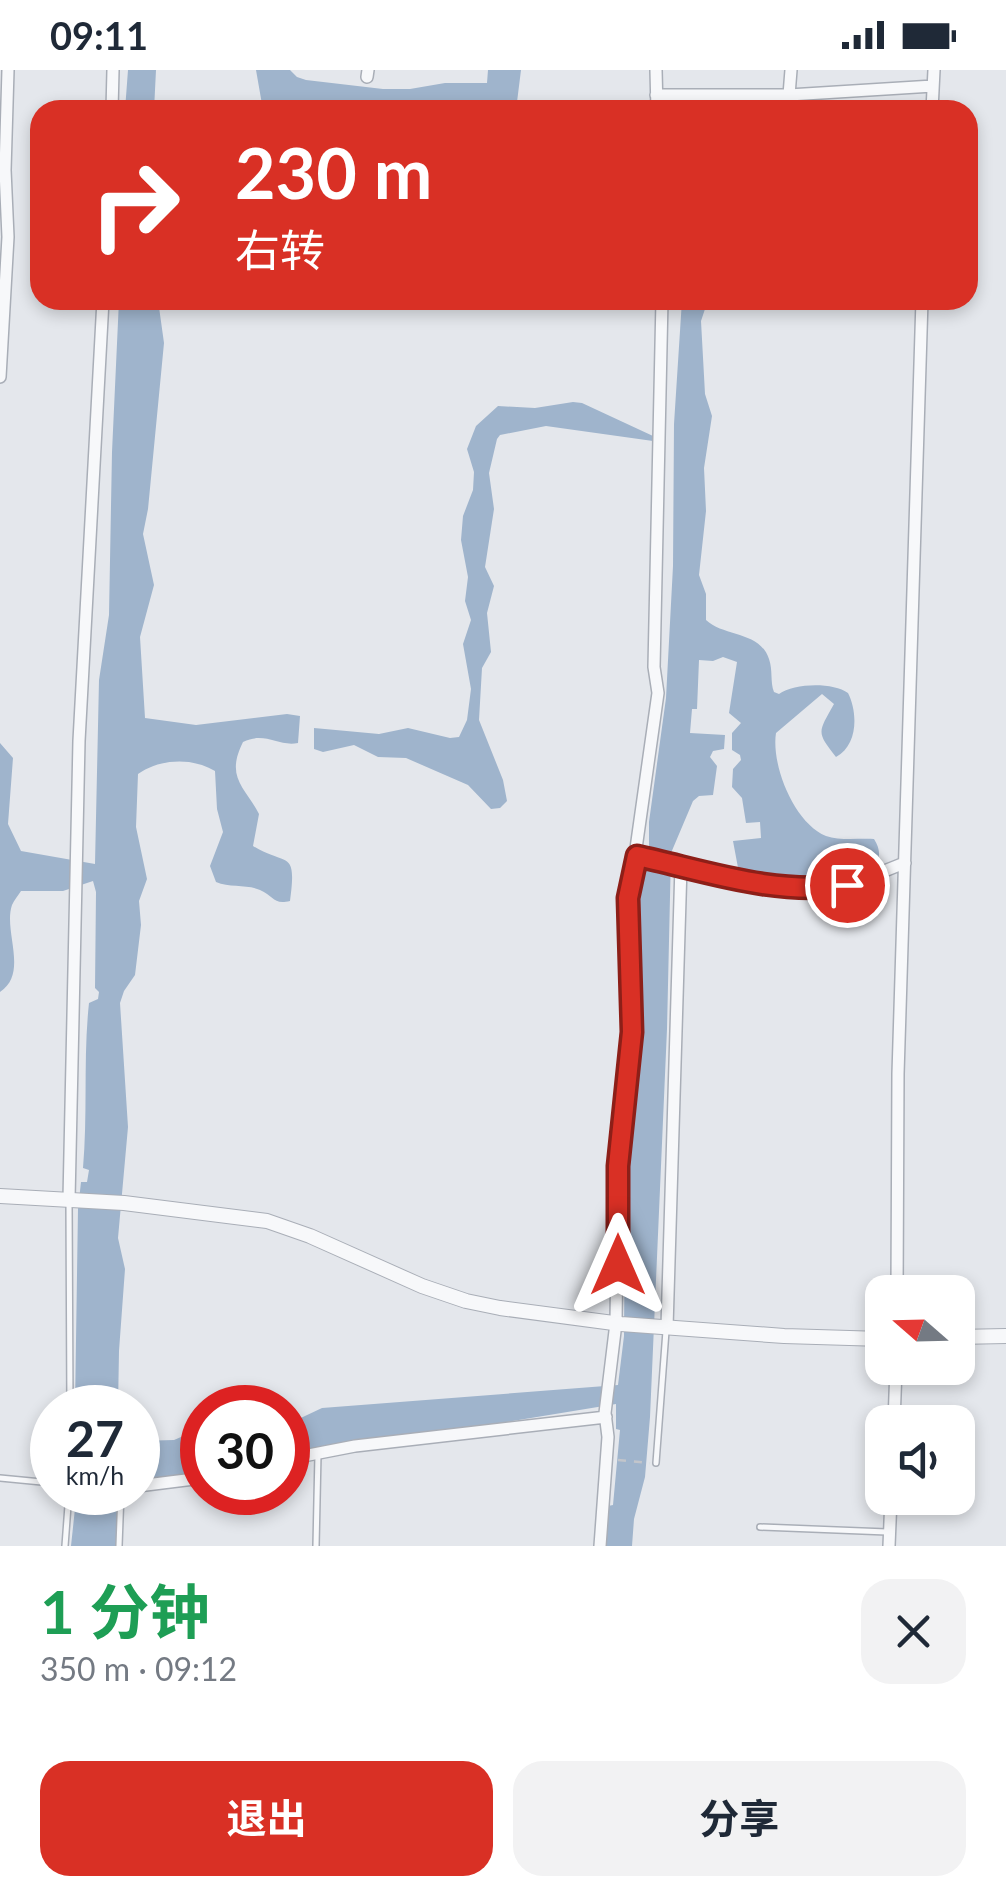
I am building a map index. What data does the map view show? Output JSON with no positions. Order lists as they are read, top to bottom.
{
  "north": "left",
  "page": {
    "status": "09:11",
    "turn": ["230 m", "右转"],
    "speed": "27 km/h",
    "limit": "30",
    "heading": ["1 分钟", "350 m · 09:12"],
    "buttons": ["退出", "分享"]
  }
}
